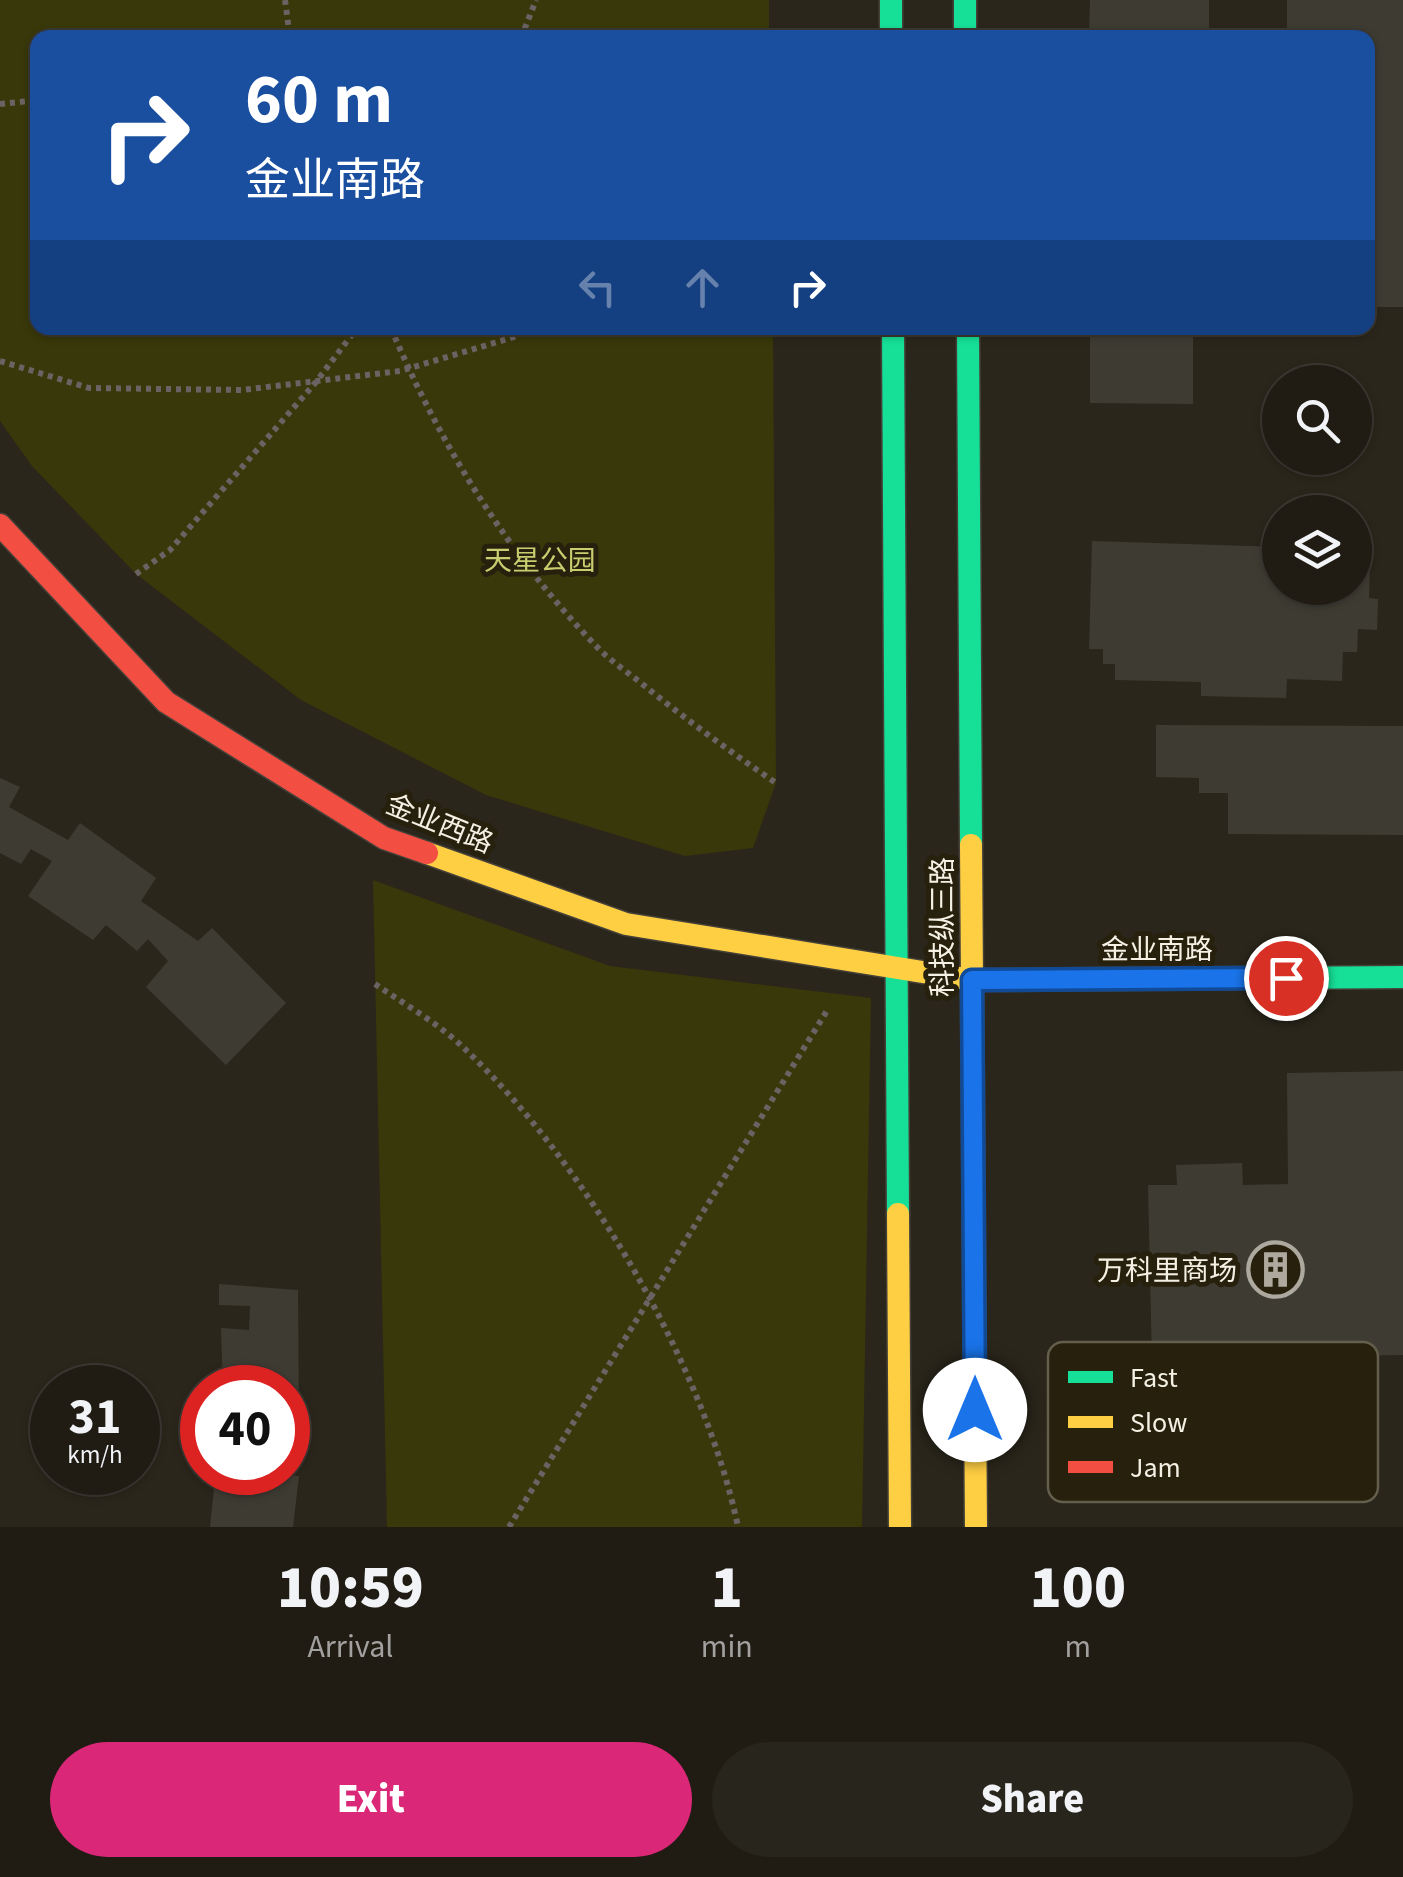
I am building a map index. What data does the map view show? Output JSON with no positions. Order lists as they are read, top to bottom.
{
  "streets": {
    "street": ["金业西路", "科技纵三路", "金业南路"]
  },
  "crossings": [
    ["金业西路", "科技纵三路"],
    ["金业西路", "金业南路"],
    ["科技纵三路", "金业南路"]
  ],
  "parks": ["天星公园"],
  "places": {
    "building": ["万科里商场"]
  },
  "legend": ["Fast", "Slow", "Jam"],
  "page": {
    "turn": ["60 m", "金业南路"],
    "speed": "31 km/h",
    "limit": "40",
    "eta": [
      "10:59",
      "Arrival",
      "1",
      "min",
      "100",
      "m"
    ],
    "buttons": ["Exit", "Share"]
  }
}
